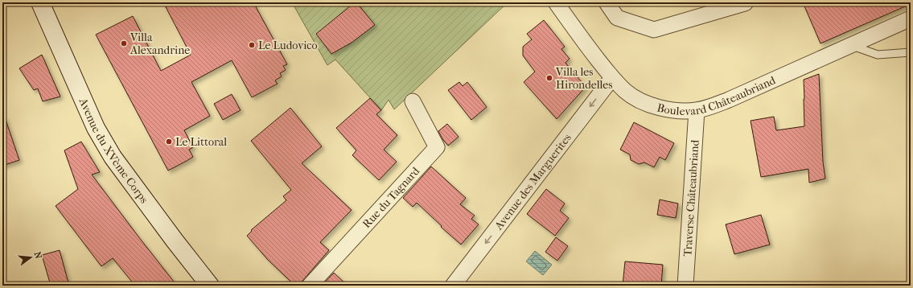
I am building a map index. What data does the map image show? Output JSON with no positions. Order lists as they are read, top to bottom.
{
  "streets": {
    "main road": ["Avenue du XVème Corps"],
    "street": [
      "Boulevard Châteaubriand",
      "Avenue des Marguerites",
      "Rue du Tagnard",
      "Traverse Châteaubriand"
    ]
  },
  "crossings": [
    ["Boulevard Châteaubriand", "Avenue des Marguerites"],
    ["Boulevard Châteaubriand", "Traverse Châteaubriand"]
  ],
  "one_way": ["Avenue des Marguerites"],
  "places": [
    "Villa Alexandrine",
    "Le Ludovico",
    "Villa les Hirondelles",
    "Le Littoral"
  ],
  "north": "right"
}
